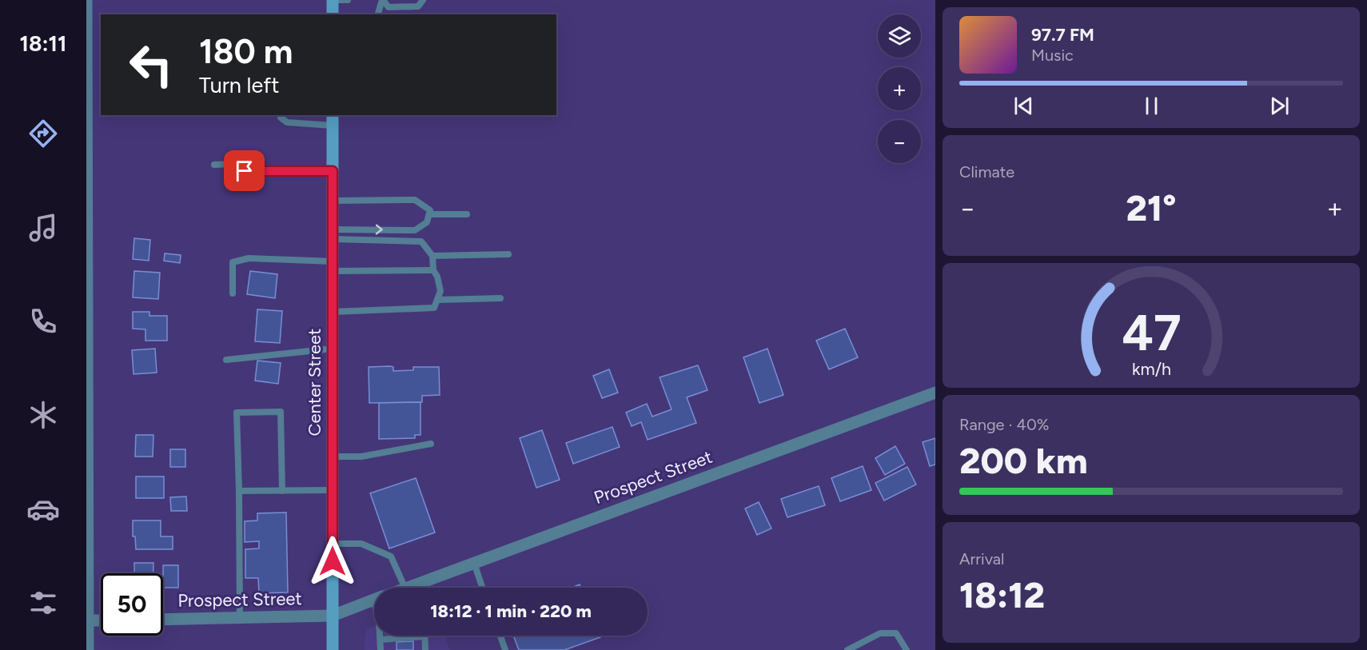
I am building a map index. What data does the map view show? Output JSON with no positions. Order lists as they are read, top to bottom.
{
  "streets": {
    "main road": ["Center Street"],
    "street": ["Prospect Street"]
  },
  "crossings": [
    ["Center Street", "Prospect Street"]
  ],
  "page": {
    "tabs": "18:11",
    "map_buttons": ["+", "−"],
    "turn": ["180 m", "Turn left"],
    "song": ["97.7 FM", "Music"],
    "tile": [
      "Climate",
      ["Range · 40%", "200 km"],
      ["Arrival", "18:12"]
    ],
    "heat": ["−", "21°", "+"],
    "limit": "50",
    "trip": "18:12 · 1 min · 220 m",
    "gauge": ["47", "km/h"]
  }
}
